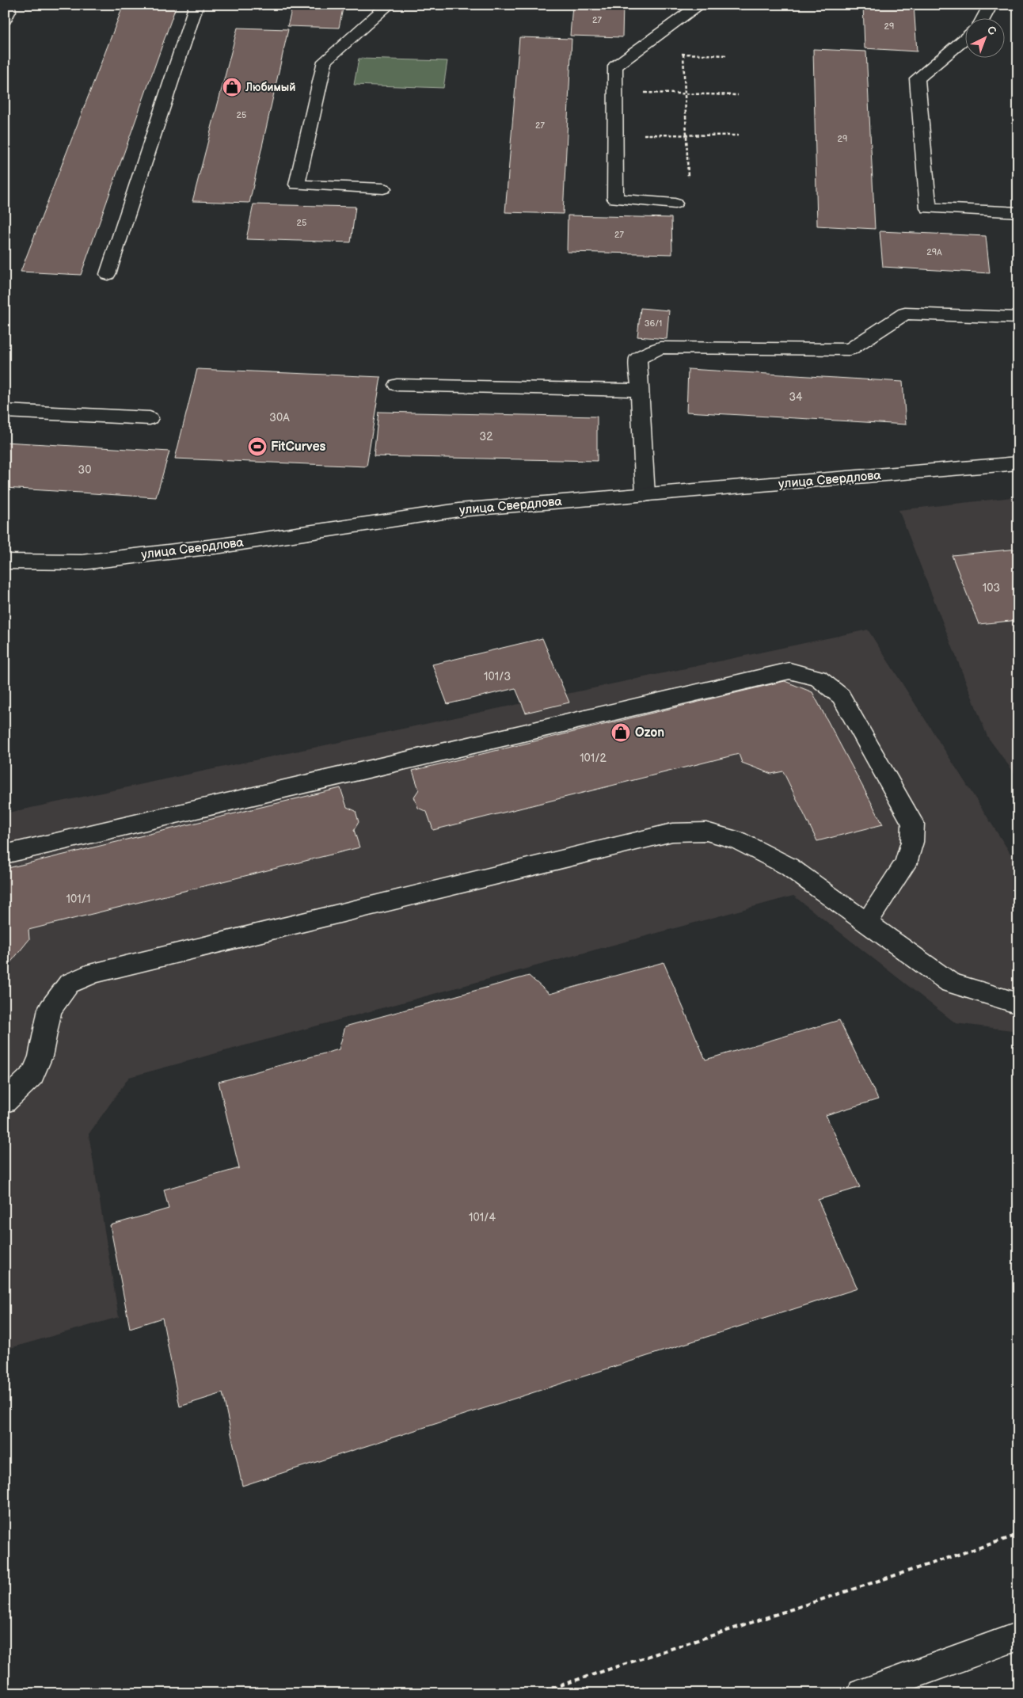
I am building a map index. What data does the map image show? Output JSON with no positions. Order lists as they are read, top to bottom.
{
  "streets": {
    "main road": ["улица Свердлова"]
  },
  "places": {
    "shop": ["Любимый", "Ozon"],
    "sports": ["FitCurves"]
  },
  "house_numbers": [
    "27",
    "29",
    "25",
    "27",
    "29",
    "25",
    "27",
    "29А",
    "36/1",
    "34",
    "30А",
    "32",
    "30",
    "103",
    "101/3",
    "101/2",
    "101/1",
    "101/4"
  ],
  "north": "top right"
}
